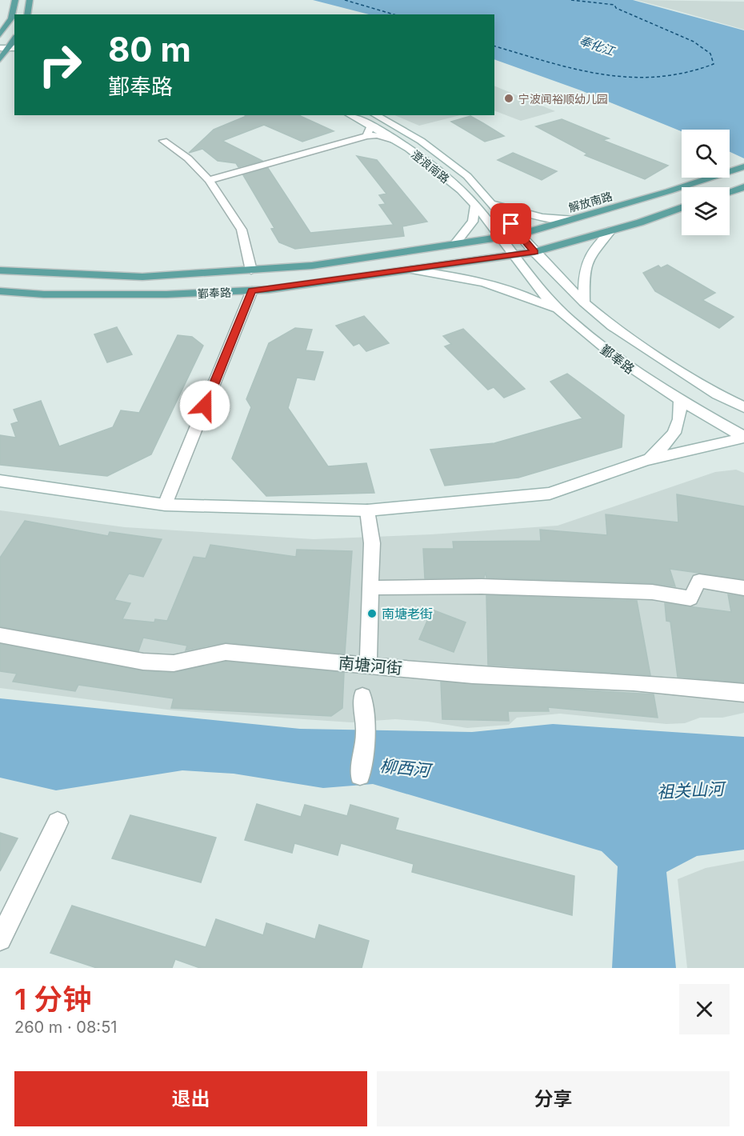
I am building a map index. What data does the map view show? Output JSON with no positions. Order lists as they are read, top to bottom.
{
  "streets": {
    "main road": ["解放南路", "鄞奉路"],
    "street": ["澄浪南路", "南塘河街"]
  },
  "crossings": [
    ["澄浪南路", "解放南路"],
    ["澄浪南路", "鄞奉路"],
    ["解放南路", "鄞奉路"]
  ],
  "water": ["奉化江", "柳西河", "祖关山河"],
  "places": ["宁波闻裕顺幼儿园", "南塘老街"],
  "page": {
    "turn": ["80 m", "鄞奉路"],
    "heading": ["1 分钟", "260 m · 08:51"],
    "buttons": ["退出", "分享"]
  }
}
